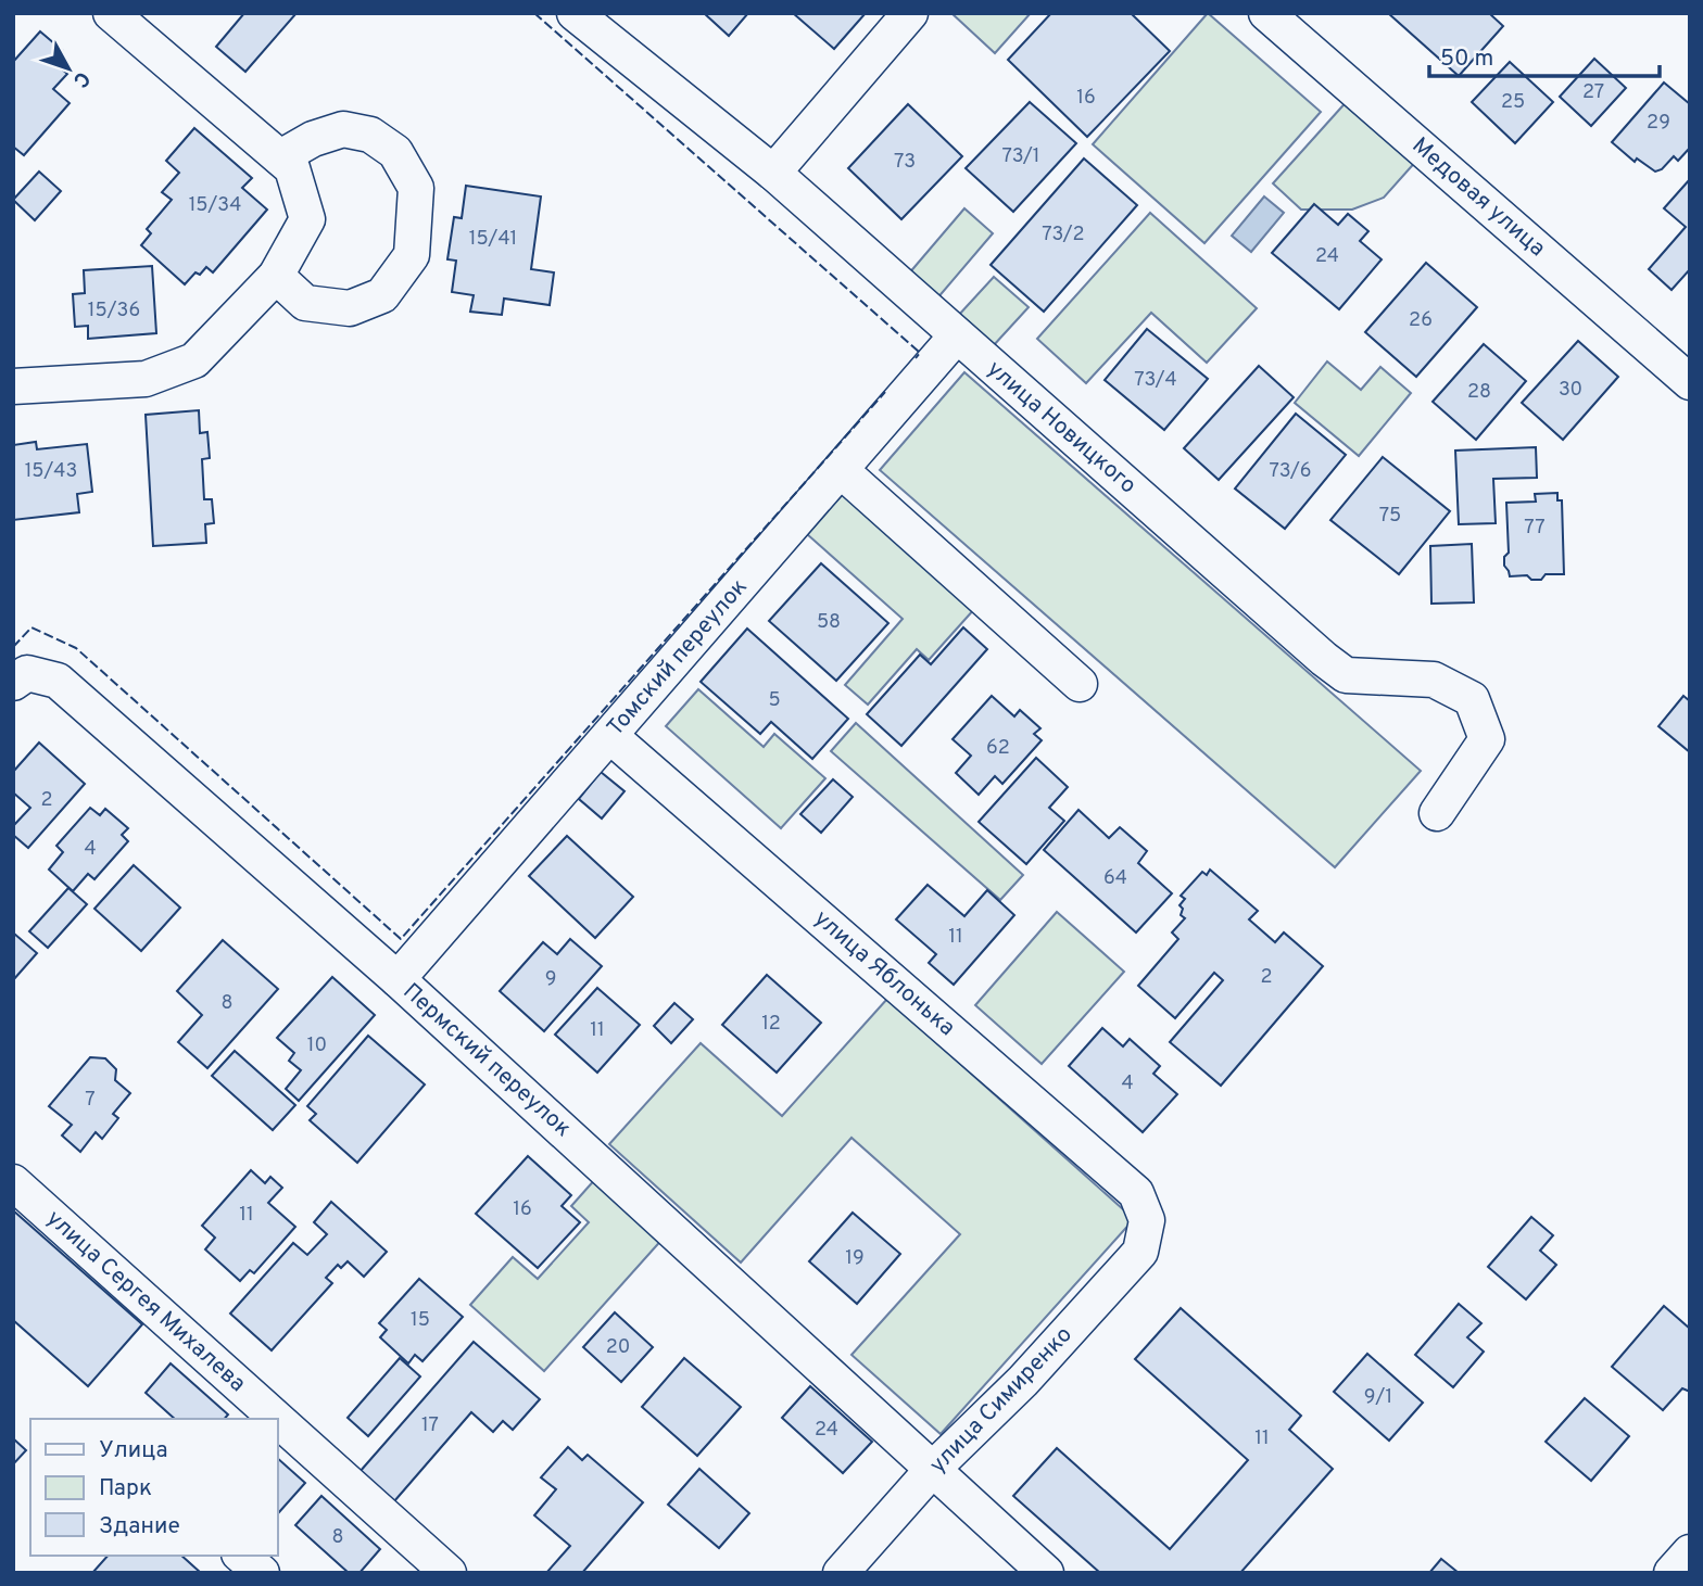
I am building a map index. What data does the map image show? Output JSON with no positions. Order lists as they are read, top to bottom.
{
  "streets": {
    "street": [
      "Медовая улица",
      "улица Новицкого",
      "Томский переулок",
      "улица Яблонька",
      "Пермский переулок",
      "улица Сергея Михалева",
      "улица Симиренко"
    ]
  },
  "crossings": [
    ["улица Новицкого", "Томский переулок"],
    ["Томский переулок", "улица Яблонька"],
    ["Томский переулок", "Пермский переулок"],
    ["улица Яблонька", "улица Симиренко"],
    ["Пермский переулок", "улица Симиренко"]
  ],
  "house_numbers": [
    "27",
    "16",
    "25",
    "29",
    "73/1",
    "73",
    "15/34",
    "73/2",
    "15/41",
    "24",
    "15/36",
    "26",
    "73/4",
    "30",
    "28",
    "15/43",
    "73/6",
    "75",
    "77",
    "58",
    "5",
    "62",
    "2",
    "4",
    "64",
    "11",
    "2",
    "9",
    "8",
    "12",
    "11",
    "10",
    "4",
    "7",
    "16",
    "11",
    "19",
    "15",
    "20",
    "9/1",
    "17",
    "24",
    "11",
    "8"
  ],
  "legend": ["Улица", "Парк", "Здание"],
  "scale_bar": "50 m",
  "north": "bottom right"
}
